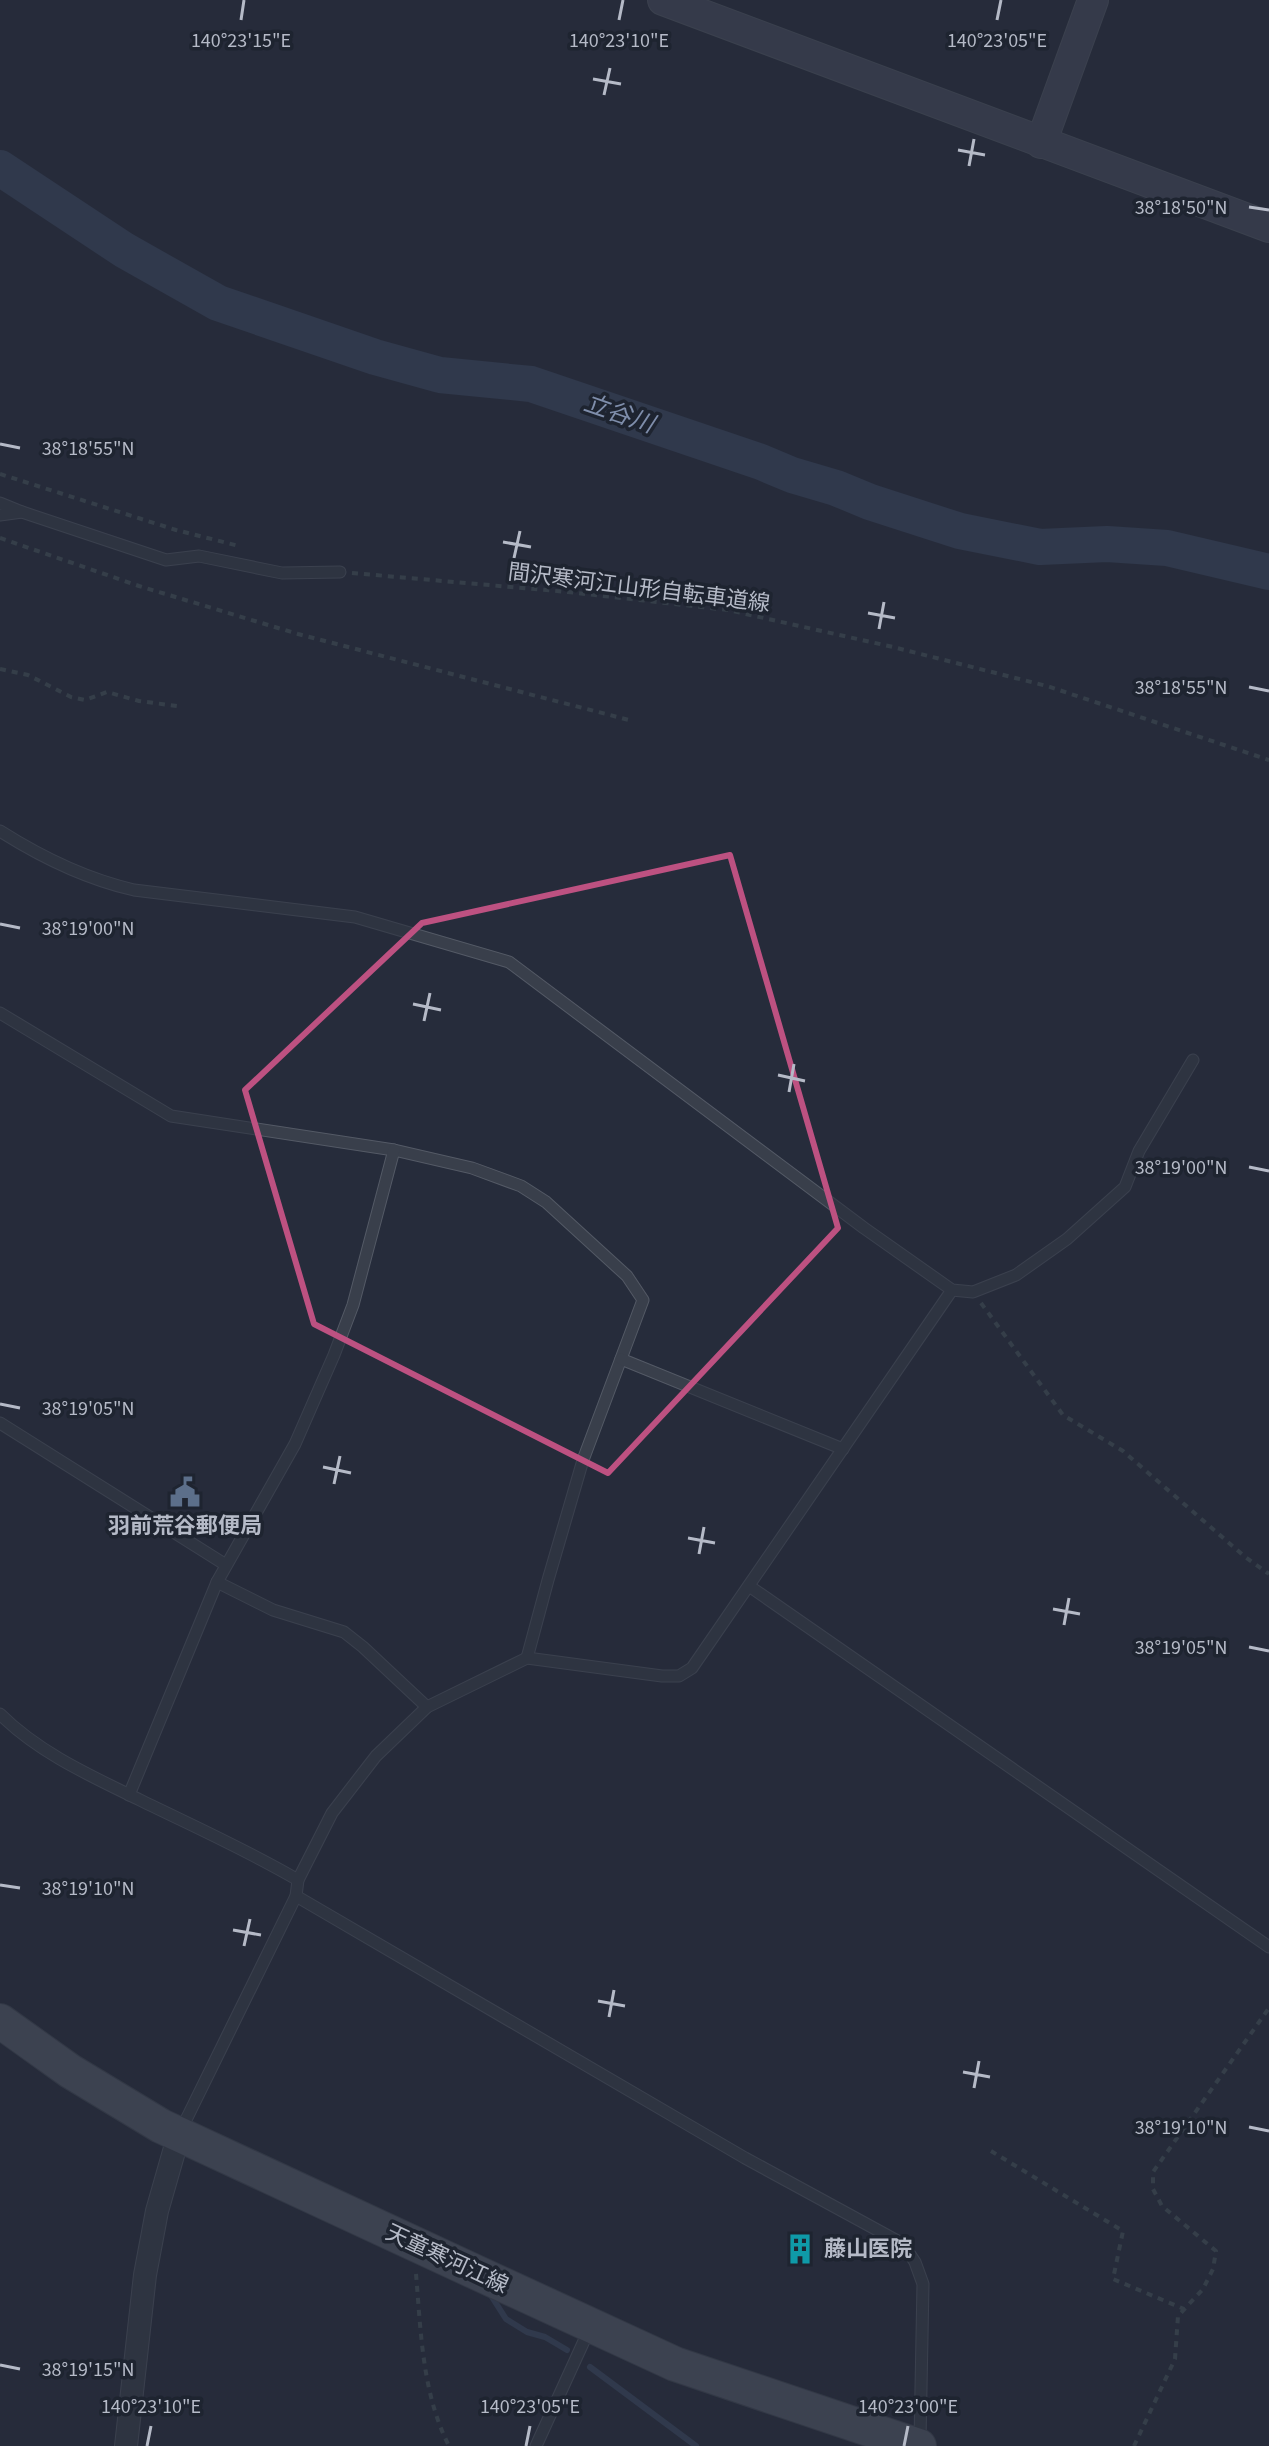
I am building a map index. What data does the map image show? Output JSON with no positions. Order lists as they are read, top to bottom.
{
  "streets": {
    "main road": ["天童寒河江線"],
    "path": ["間沢寒河江山形自転車道線"]
  },
  "water": ["立谷川"],
  "places": {
    "public building": ["羽前荒谷郵便局"],
    "building": ["藤山医院"]
  },
  "coordinates": [
    "140°23'10\"E",
    "140°23'05\"E",
    "140°23'15\"E",
    "38°18'50\"N",
    "38°18'55\"N",
    "38°19'00\"N",
    "38°19'05\"N",
    "38°19'10\"N",
    "38°19'15\"N",
    "140°23'00\"E"
  ]
}
